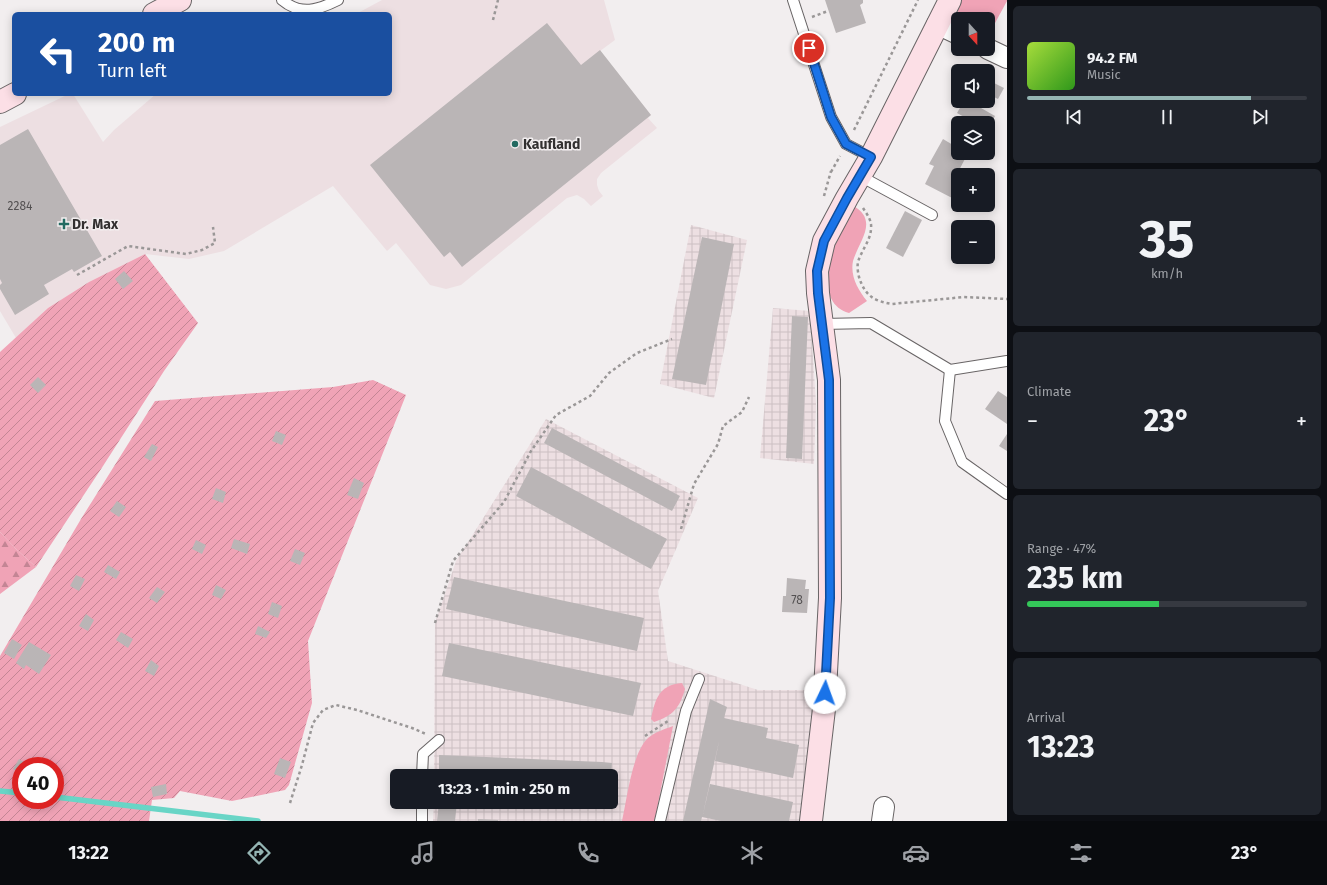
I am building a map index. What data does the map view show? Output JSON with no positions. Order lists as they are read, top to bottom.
{
  "places": {
    "other": ["Kaufland"],
    "health": ["Dr. Max"]
  },
  "house_numbers": ["2284", "78"],
  "north": "bottom",
  "page": {
    "map_buttons": ["+", "−"],
    "turn": ["200 m", "Turn left"],
    "song": ["94.2 FM", "Music"],
    "tile": [
      ["35", "km/h"],
      "Climate",
      ["Range · 47%", "235 km"],
      ["Arrival", "13:23"]
    ],
    "heat": ["−", "23°", "+"],
    "limit": "40",
    "trip": "13:23 · 1 min · 250 m",
    "tabs": ["13:22", "23°"]
  }
}
